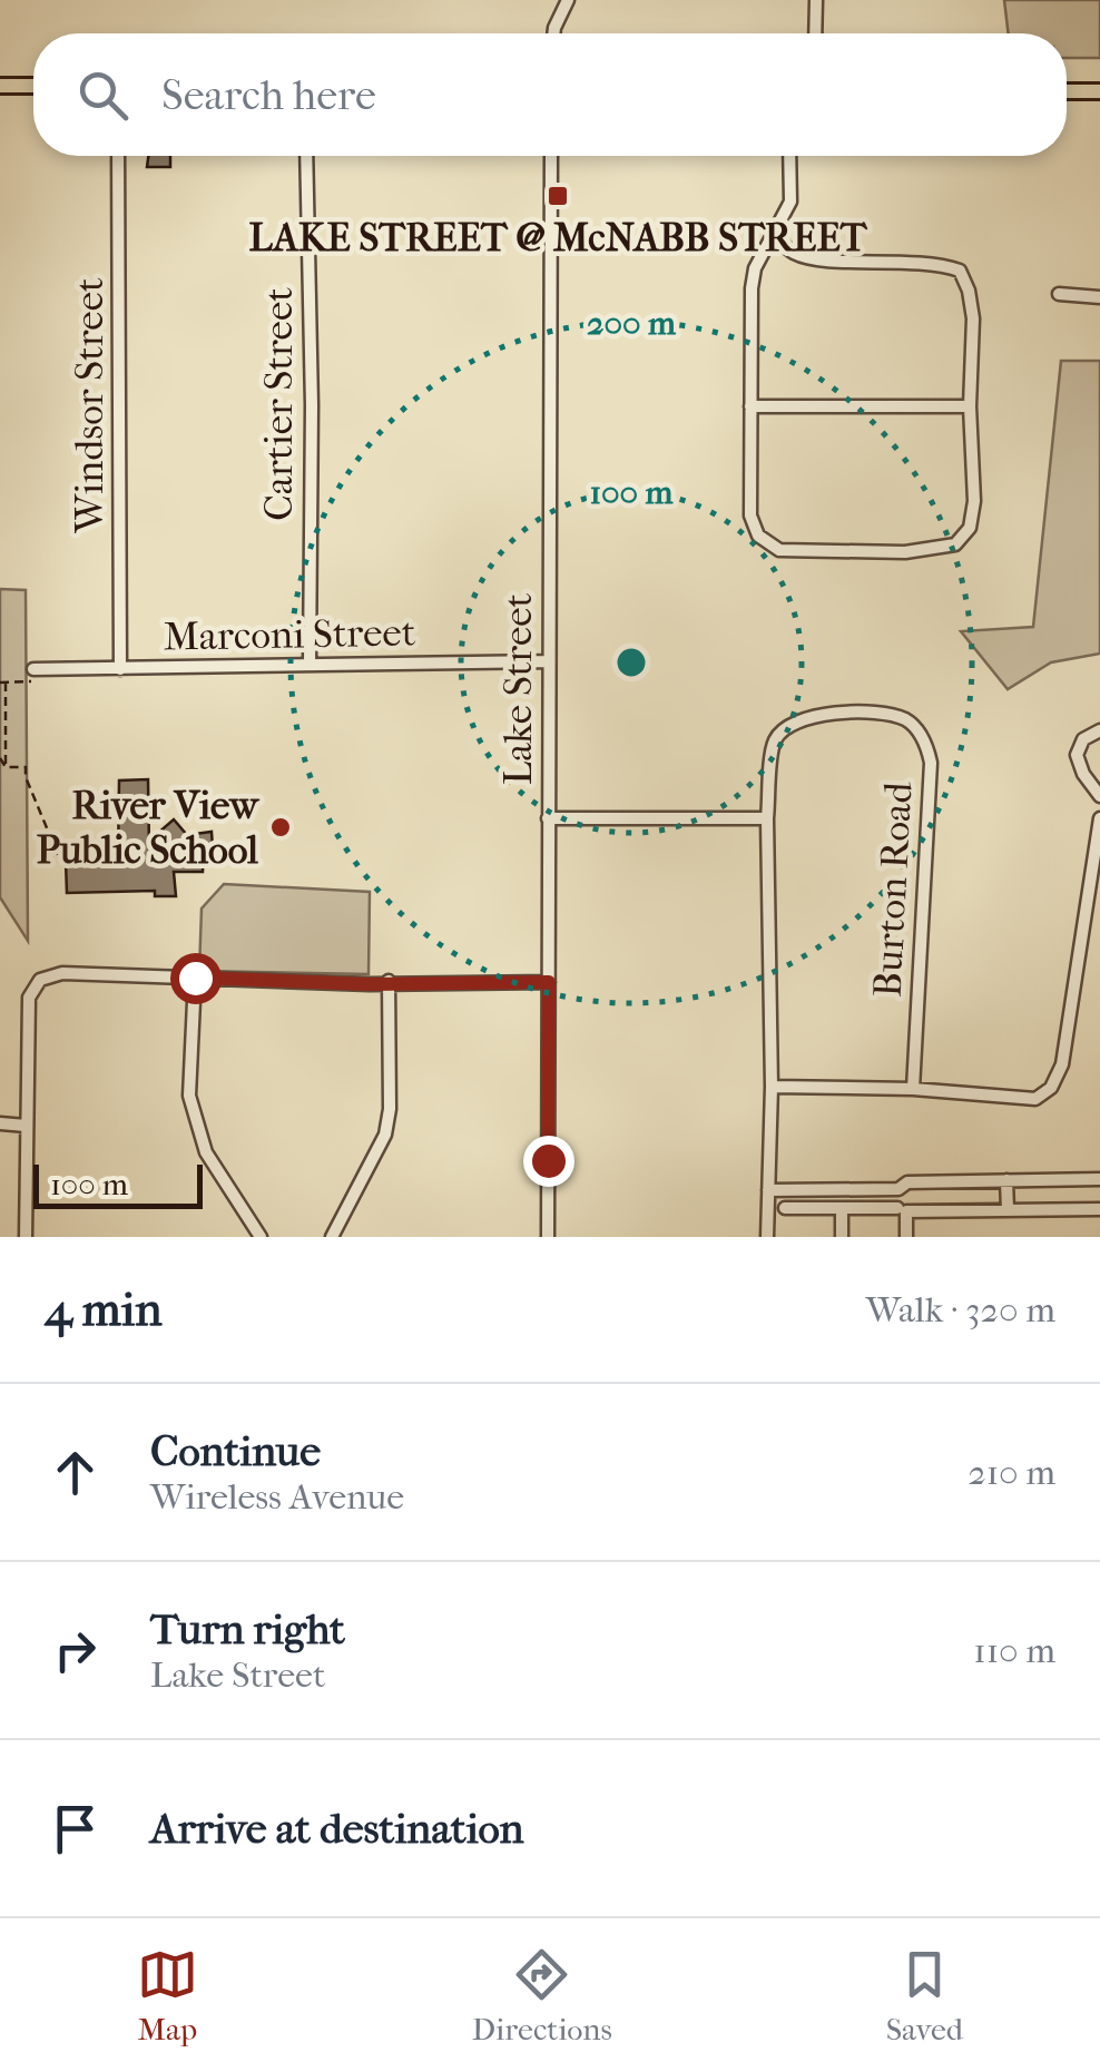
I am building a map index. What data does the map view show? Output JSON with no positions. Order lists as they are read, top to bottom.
{
  "streets": {
    "street": [
      "Cartier Street",
      "Windsor Street",
      "Marconi Street",
      "Lake Street",
      "Burton Road"
    ]
  },
  "crossings": [
    ["Cartier Street", "Marconi Street"],
    ["Windsor Street", "Marconi Street"],
    ["Marconi Street", "Lake Street"]
  ],
  "places": {
    "transit": ["LAKE STREET @ McNABB STREET"],
    "other": ["River View Public School"]
  },
  "scale_bar": "100 m",
  "page": {
    "search": "Search here",
    "scale": "100 m",
    "heading": ["4 min", "Walk · 320 m"],
    "list": [
      ["Continue", "Wireless Avenue", "210 m"],
      ["Turn right", "Lake Street", "110 m"],
      "Arrive at destination"
    ],
    "nav": ["Map", "Directions", "Saved"]
  },
  "rings": ["200 m", "100 m"]
}
